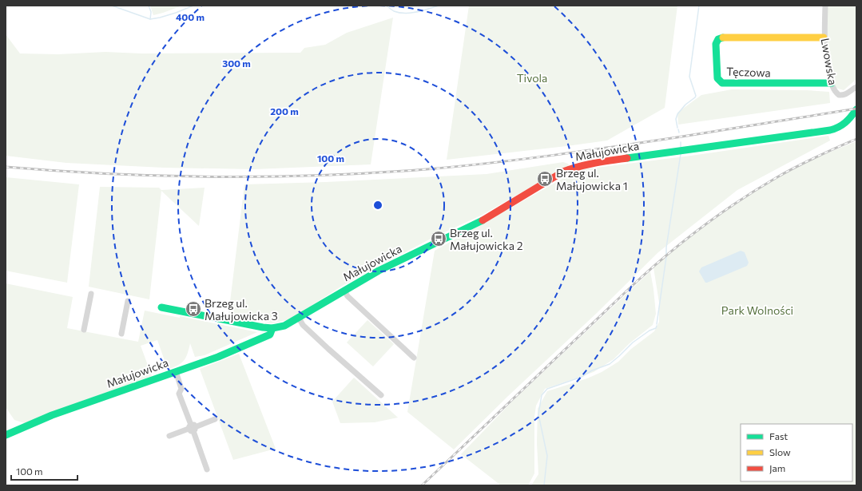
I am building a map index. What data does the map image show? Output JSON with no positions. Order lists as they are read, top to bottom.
{
  "streets": {
    "street": ["Lwowska", "Tęczowa", "Małujowicka"]
  },
  "crossings": [
    ["Lwowska", "Tęczowa"]
  ],
  "parks": ["Tivola", "Park Wolności"],
  "places": {
    "bus stop": ["Brzeg ul. Małujowicka 1", "Brzeg ul. Małujowicka 2", "Brzeg ul. Małujowicka 3"]
  },
  "legend": ["Fast", "Slow", "Jam"],
  "scale_bar": "100 m",
  "rings": [
    "400 m",
    "300 m",
    "200 m",
    "100 m"
  ]
}
